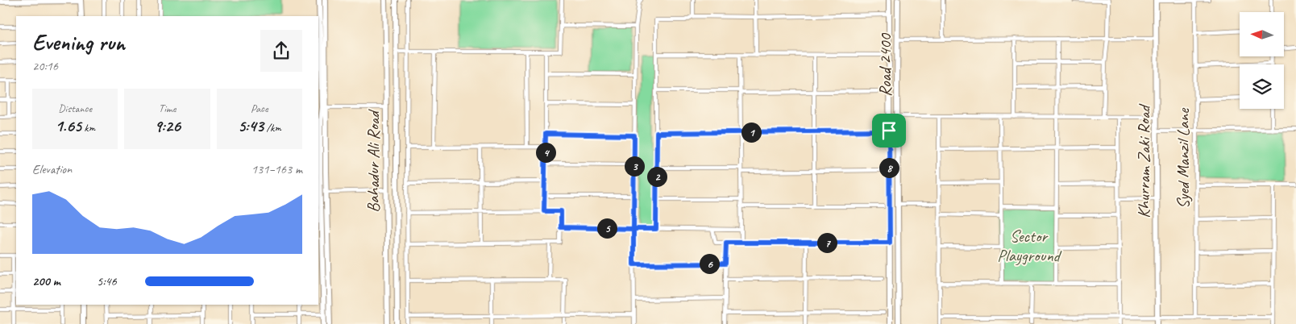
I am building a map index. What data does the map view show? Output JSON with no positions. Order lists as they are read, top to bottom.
{
  "streets": {
    "main road": ["Road 2400", "Bahadur Ali Road", "Khurram Zaki Road"],
    "street": ["Syed Manzil Lane"]
  },
  "parks": ["Sector Playground"],
  "north": "left",
  "page": {
    "heading": ["Evening run", "20:16"],
    "stats": [
      ["Distance", "1.65 km"],
      ["Time", "9:26"],
      ["Pace", "5:43 /km"]
    ],
    "pins": [
      "1",
      "4",
      "3",
      "8",
      "2",
      "5",
      "7",
      "6"
    ],
    "chart": ["Elevation", "131–163 m"],
    "list": [
      {
        "name": "200 m",
        "note": "5:46"
      }
    ]
  }
}
